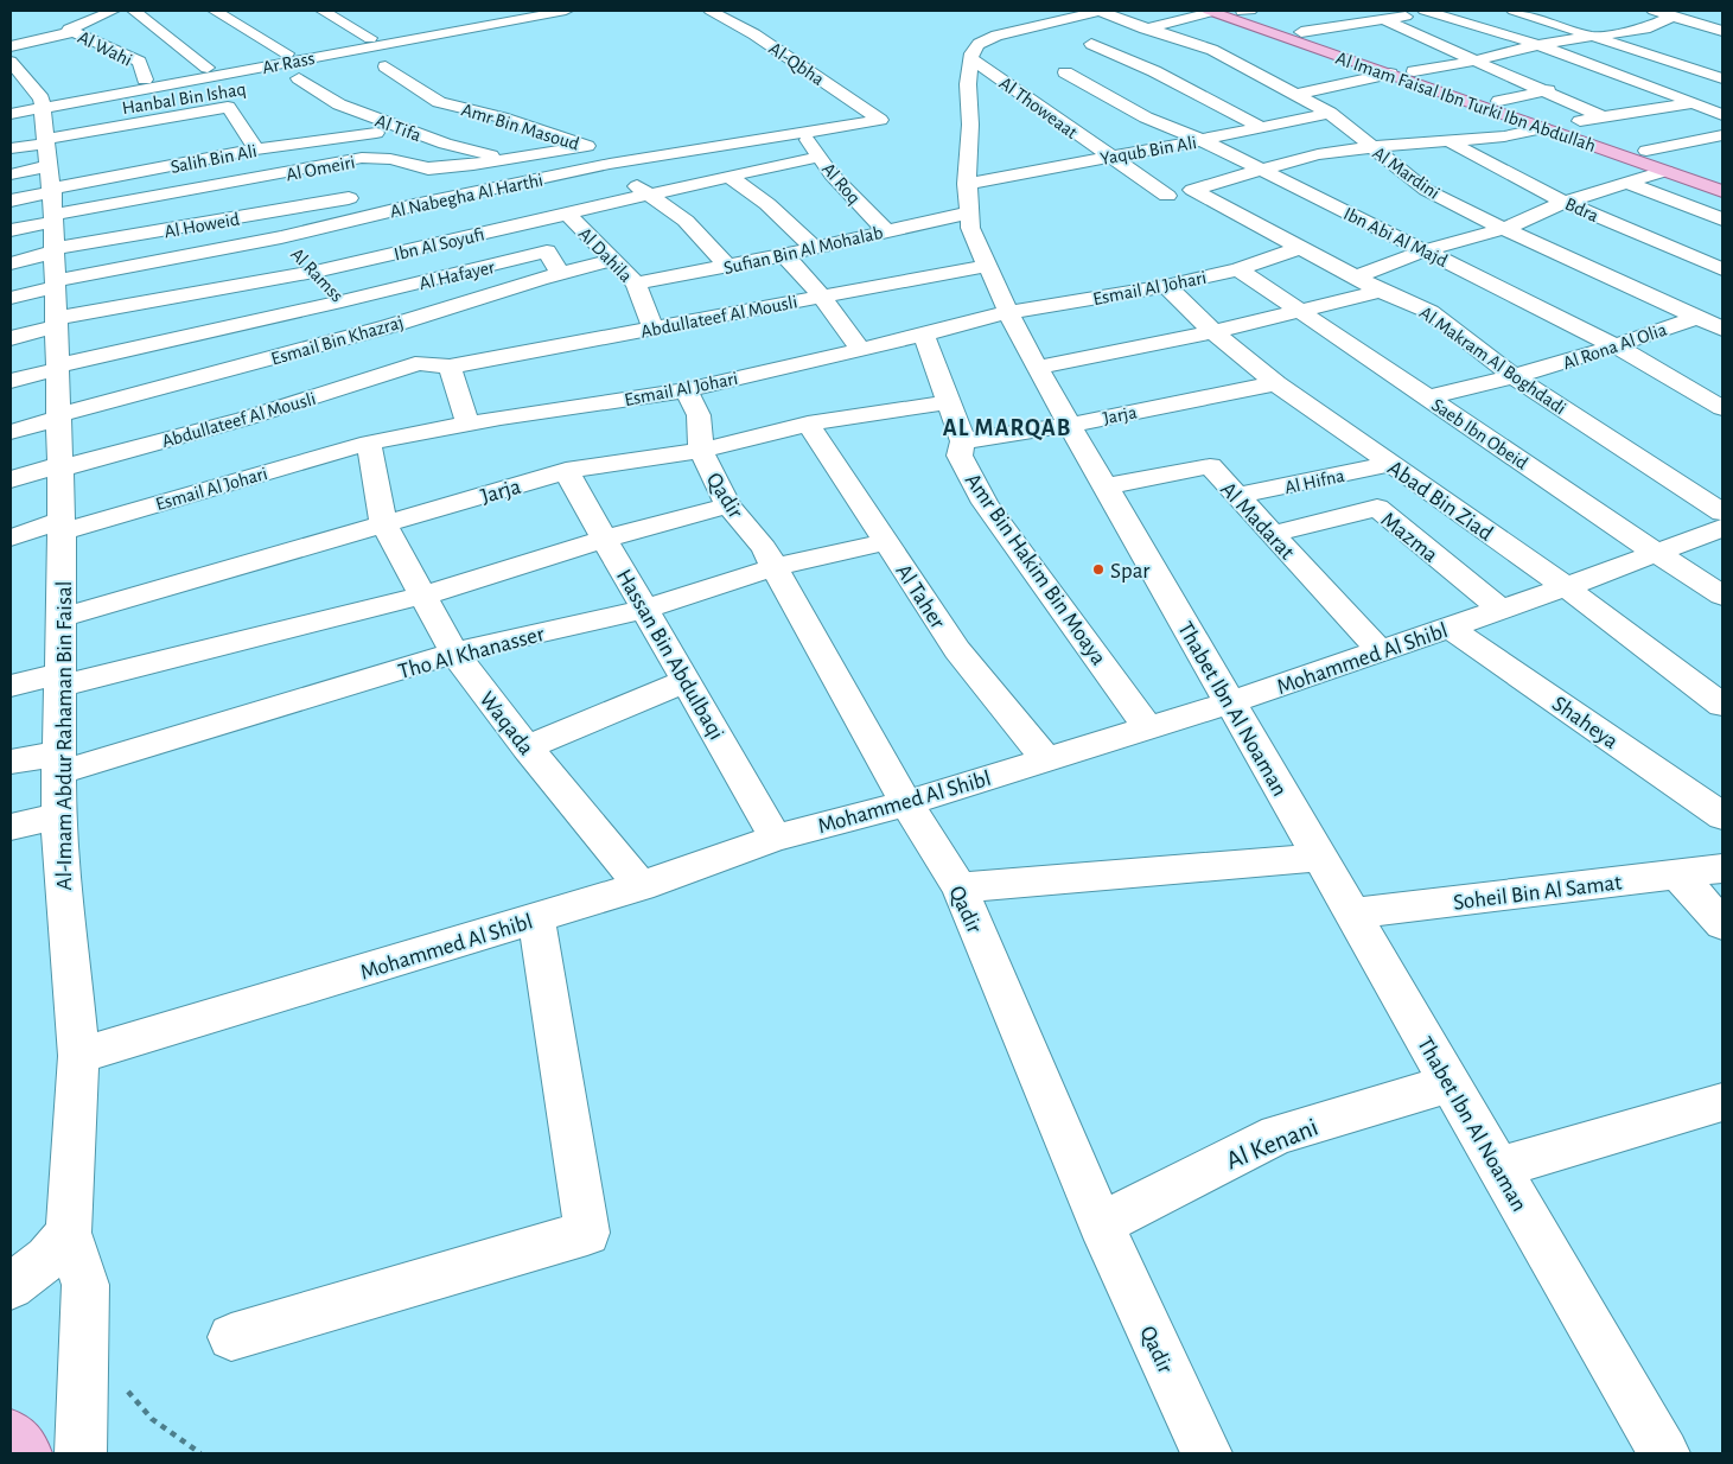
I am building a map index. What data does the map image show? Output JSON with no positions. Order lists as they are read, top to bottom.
{
  "streets": {
    "main road": ["Al Imam Faisal Ibn Turki Ibn Abdullah"],
    "street": [
      "Al Wahi",
      "Ar Rass",
      "Al-Qbha",
      "Hanbal Bin Ishaq",
      "Al Thoweaat",
      "Amr Bin Masoud",
      "Al Tifa",
      "Yaqub Bin Ali",
      "Salih Bin Ali",
      "Al Omeiri",
      "Al Mardini",
      "Al Roq",
      "Al Nabegha Al Harthi",
      "Bdra",
      "Al Howeid",
      "Ibn Abi Al Majd",
      "Ibn Al Soyufi",
      "Sufian Bin Al Mohalab",
      "Al Dahila",
      "Al Ramss",
      "Al Hafayer",
      "Esmail Al Johari",
      "Abdullateef Al Mousli",
      "Esmail Bin Khazraj",
      "Al Rona Al Olia",
      "Al Makram Al Boghdadi",
      "Jarja",
      "Saeb Ibn Obeid",
      "Al Hifna",
      "Qadir",
      "Abad Bin Ziad",
      "Al Madarat",
      "Mazma",
      "Amr Bin Hakim Bin Moaya",
      "Al Taher",
      "Tho Al Khanasser",
      "Hassan Bin Abdulbaqi",
      "Mohammed Al Shibl",
      "Thabet Ibn Al Noaman",
      "Shaheya",
      "Waqada",
      "Al-Imam Abdur Rahaman Bin Faisal",
      "Soheil Bin Al Samat",
      "Al Kenani"
    ]
  },
  "crossings": [
    ["Al Wahi", "Ar Rass"],
    ["Ar Rass", "Hanbal Bin Ishaq"],
    ["Ar Rass", "Salih Bin Ali"],
    ["Ar Rass", "Al Omeiri"],
    ["Ar Rass", "Al Nabegha Al Harthi"],
    ["Ar Rass", "Al Howeid"],
    ["Ar Rass", "Ibn Al Soyufi"],
    ["Ar Rass", "Al-Imam Abdur Rahaman Bin Faisal"],
    ["Al-Qbha", "Al Nabegha Al Harthi"],
    ["Hanbal Bin Ishaq", "Salih Bin Ali"],
    ["Hanbal Bin Ishaq", "Al Omeiri"],
    ["Hanbal Bin Ishaq", "Al Nabegha Al Harthi"],
    ["Hanbal Bin Ishaq", "Al Howeid"],
    ["Hanbal Bin Ishaq", "Ibn Al Soyufi"],
    ["Hanbal Bin Ishaq", "Al-Imam Abdur Rahaman Bin Faisal"],
    ["Al Thoweaat", "Yaqub Bin Ali"],
    ["Al Thoweaat", "Thabet Ibn Al Noaman"],
    ["Amr Bin Masoud", "Al Omeiri"],
    ["Amr Bin Masoud", "Al Nabegha Al Harthi"],
    ["Amr Bin Masoud", "Ibn Al Soyufi"],
    ["Amr Bin Masoud", "Sufian Bin Al Mohalab"],
    ["Al Tifa", "Al Omeiri"],
    ["Yaqub Bin Ali", "Al Mardini"],
    ["Yaqub Bin Ali", "Ibn Abi Al Majd"],
    ["Yaqub Bin Ali", "Sufian Bin Al Mohalab"],
    ["Yaqub Bin Ali", "Thabet Ibn Al Noaman"],
    ["Salih Bin Ali", "Al Omeiri"],
    ["Salih Bin Ali", "Al Nabegha Al Harthi"],
    ["Salih Bin Ali", "Al Howeid"],
    ["Salih Bin Ali", "Ibn Al Soyufi"],
    ["Salih Bin Ali", "Al-Imam Abdur Rahaman Bin Faisal"],
    ["Al Omeiri", "Al Nabegha Al Harthi"],
    ["Al Omeiri", "Al Howeid"],
    ["Al Omeiri", "Ibn Al Soyufi"],
    ["Al Omeiri", "Al-Imam Abdur Rahaman Bin Faisal"],
    ["Al Mardini", "Al Rona Al Olia"],
    ["Al Roq", "Al Nabegha Al Harthi"],
    ["Al Roq", "Ibn Al Soyufi"],
    ["Al Roq", "Sufian Bin Al Mohalab"],
    ["Al Nabegha Al Harthi", "Al Howeid"],
    ["Al Nabegha Al Harthi", "Ibn Al Soyufi"],
    ["Al Nabegha Al Harthi", "Al Ramss"],
    ["Al Nabegha Al Harthi", "Al-Imam Abdur Rahaman Bin Faisal"],
    ["Al Howeid", "Ibn Al Soyufi"],
    ["Al Howeid", "Al-Imam Abdur Rahaman Bin Faisal"],
    ["Ibn Abi Al Majd", "Al Rona Al Olia"],
    ["Ibn Abi Al Majd", "Al Makram Al Boghdadi"],
    ["Ibn Al Soyufi", "Al Dahila"],
    ["Ibn Al Soyufi", "Al Ramss"],
    ["Ibn Al Soyufi", "Al-Imam Abdur Rahaman Bin Faisal"],
    ["Sufian Bin Al Mohalab", "Al Dahila"],
    ["Sufian Bin Al Mohalab", "Thabet Ibn Al Noaman"],
    ["Al Dahila", "Abdullateef Al Mousli"],
    ["Al Dahila", "Esmail Bin Khazraj"],
    ["Al Ramss", "Al Hafayer"],
    ["Al Ramss", "Abdullateef Al Mousli"],
    ["Al Ramss", "Esmail Bin Khazraj"],
    ["Al Hafayer", "Esmail Bin Khazraj"],
    ["Esmail Al Johari", "Al Makram Al Boghdadi"],
    ["Esmail Al Johari", "Saeb Ibn Obeid"],
    ["Esmail Al Johari", "Qadir"],
    ["Esmail Al Johari", "Abad Bin Ziad"],
    ["Esmail Al Johari", "Amr Bin Hakim Bin Moaya"],
    ["Esmail Al Johari", "Thabet Ibn Al Noaman"],
    ["Esmail Al Johari", "Waqada"],
    ["Esmail Al Johari", "Al-Imam Abdur Rahaman Bin Faisal"],
    ["Abdullateef Al Mousli", "Thabet Ibn Al Noaman"],
    ["Abdullateef Al Mousli", "Al-Imam Abdur Rahaman Bin Faisal"],
    ["Esmail Bin Khazraj", "Al-Imam Abdur Rahaman Bin Faisal"],
    ["Al Rona Al Olia", "Al Makram Al Boghdadi"],
    ["Al Rona Al Olia", "Saeb Ibn Obeid"],
    ["Jarja", "Qadir"],
    ["Jarja", "Abad Bin Ziad"],
    ["Jarja", "Amr Bin Hakim Bin Moaya"],
    ["Jarja", "Al Taher"],
    ["Jarja", "Hassan Bin Abdulbaqi"],
    ["Jarja", "Thabet Ibn Al Noaman"],
    ["Jarja", "Waqada"],
    ["Jarja", "Al-Imam Abdur Rahaman Bin Faisal"],
    ["Saeb Ibn Obeid", "Mohammed Al Shibl"],
    ["Al Hifna", "Abad Bin Ziad"],
    ["Al Hifna", "Al Madarat"],
    ["Qadir", "Tho Al Khanasser"],
    ["Qadir", "Mohammed Al Shibl"],
    ["Qadir", "Al Kenani"],
    ["Abad Bin Ziad", "Mohammed Al Shibl"],
    ["Al Madarat", "Mazma"],
    ["Al Madarat", "Mohammed Al Shibl"],
    ["Al Madarat", "Thabet Ibn Al Noaman"],
    ["Mazma", "Mohammed Al Shibl"],
    ["Amr Bin Hakim Bin Moaya", "Mohammed Al Shibl"],
    ["Al Taher", "Tho Al Khanasser"],
    ["Al Taher", "Mohammed Al Shibl"],
    ["Tho Al Khanasser", "Hassan Bin Abdulbaqi"],
    ["Tho Al Khanasser", "Waqada"],
    ["Tho Al Khanasser", "Al-Imam Abdur Rahaman Bin Faisal"],
    ["Hassan Bin Abdulbaqi", "Mohammed Al Shibl"],
    ["Mohammed Al Shibl", "Thabet Ibn Al Noaman"],
    ["Mohammed Al Shibl", "Shaheya"],
    ["Mohammed Al Shibl", "Waqada"],
    ["Mohammed Al Shibl", "Al-Imam Abdur Rahaman Bin Faisal"],
    ["Thabet Ibn Al Noaman", "Soheil Bin Al Samat"],
    ["Thabet Ibn Al Noaman", "Al Kenani"]
  ],
  "districts": ["AL MARQAB"],
  "places": ["Spar"]
}
